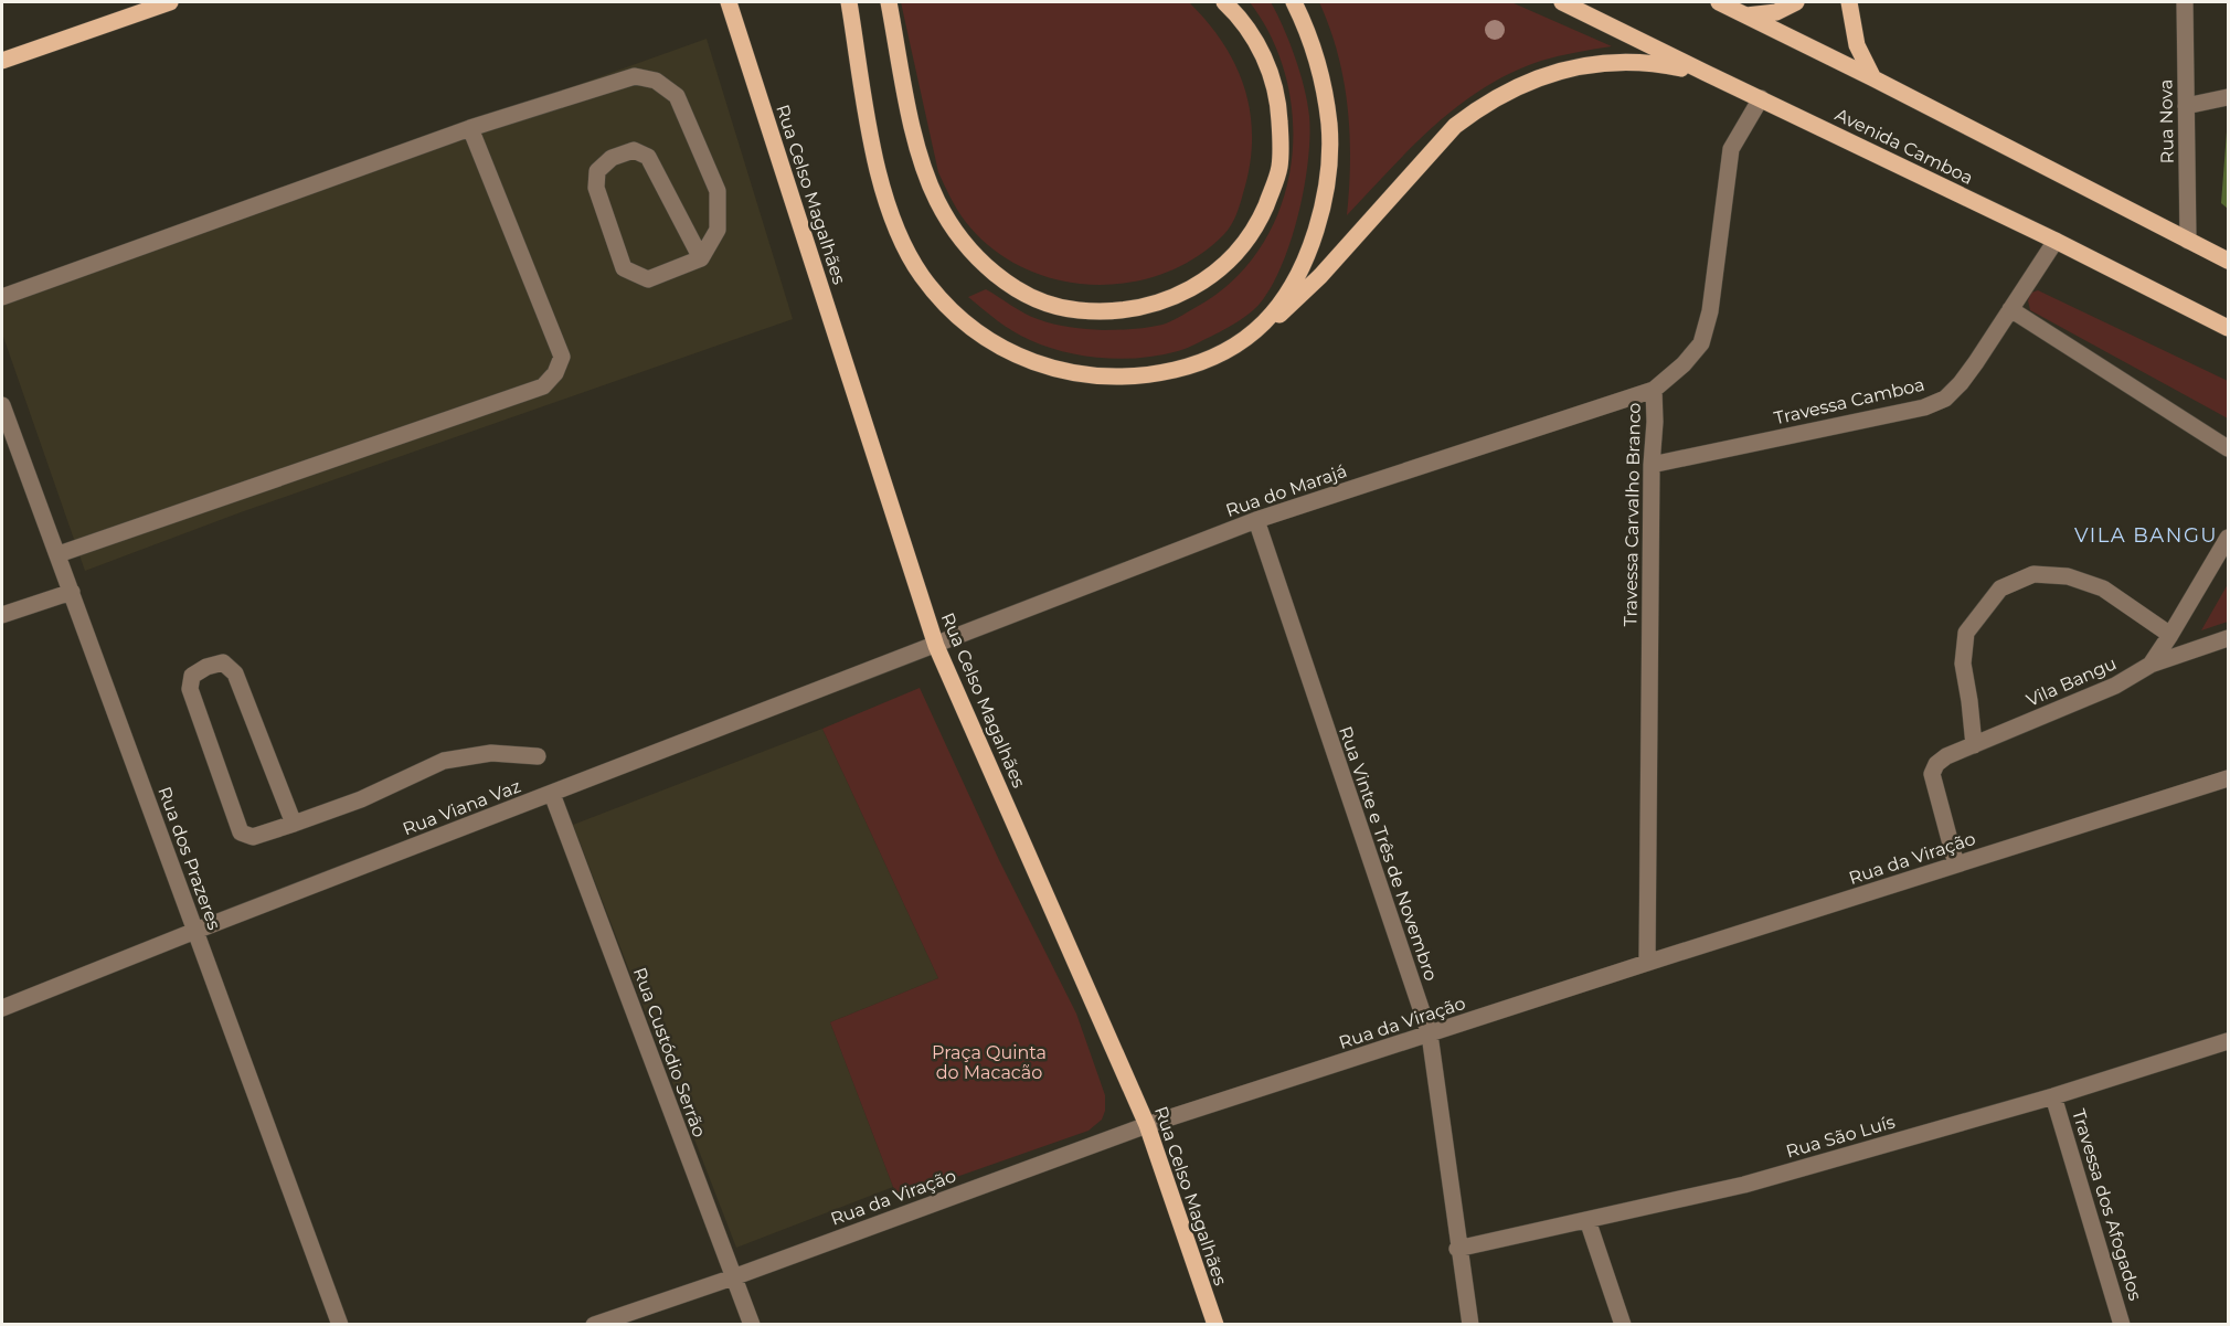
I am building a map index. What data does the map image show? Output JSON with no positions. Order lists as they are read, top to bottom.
{
  "streets": {
    "main road": ["Avenida Camboa", "Rua Celso Magalhães"],
    "street": [
      "Rua Nova",
      "Travessa Camboa",
      "Rua do Marajá",
      "Travessa Carvalho Branco",
      "Vila Bangu",
      "Rua Viana Vaz",
      "Rua Vinte e Três de Novembro",
      "Rua dos Prazeres",
      "Rua da Viração",
      "Rua Custódio Serrão",
      "Rua São Luís",
      "Travessa dos Afogados"
    ]
  },
  "crossings": [
    ["Avenida Camboa", "Travessa Camboa"],
    ["Avenida Camboa", "Travessa Carvalho Branco"],
    ["Rua Celso Magalhães", "Rua do Marajá"],
    ["Rua Celso Magalhães", "Rua Viana Vaz"],
    ["Rua Celso Magalhães", "Rua da Viração"],
    ["Travessa Camboa", "Travessa Carvalho Branco"],
    ["Rua do Marajá", "Travessa Carvalho Branco"],
    ["Rua do Marajá", "Rua Viana Vaz"],
    ["Rua do Marajá", "Rua Vinte e Três de Novembro"],
    ["Travessa Carvalho Branco", "Rua da Viração"],
    ["Vila Bangu", "Rua da Viração"],
    ["Rua Viana Vaz", "Rua dos Prazeres"],
    ["Rua Viana Vaz", "Rua Custódio Serrão"],
    ["Rua Vinte e Três de Novembro", "Rua da Viração"],
    ["Rua Vinte e Três de Novembro", "Rua São Luís"],
    ["Rua da Viração", "Rua Custódio Serrão"],
    ["Rua São Luís", "Travessa dos Afogados"]
  ],
  "districts": ["VILA BANGU"],
  "parks": ["Praça Quinta do Macacão"]
}
